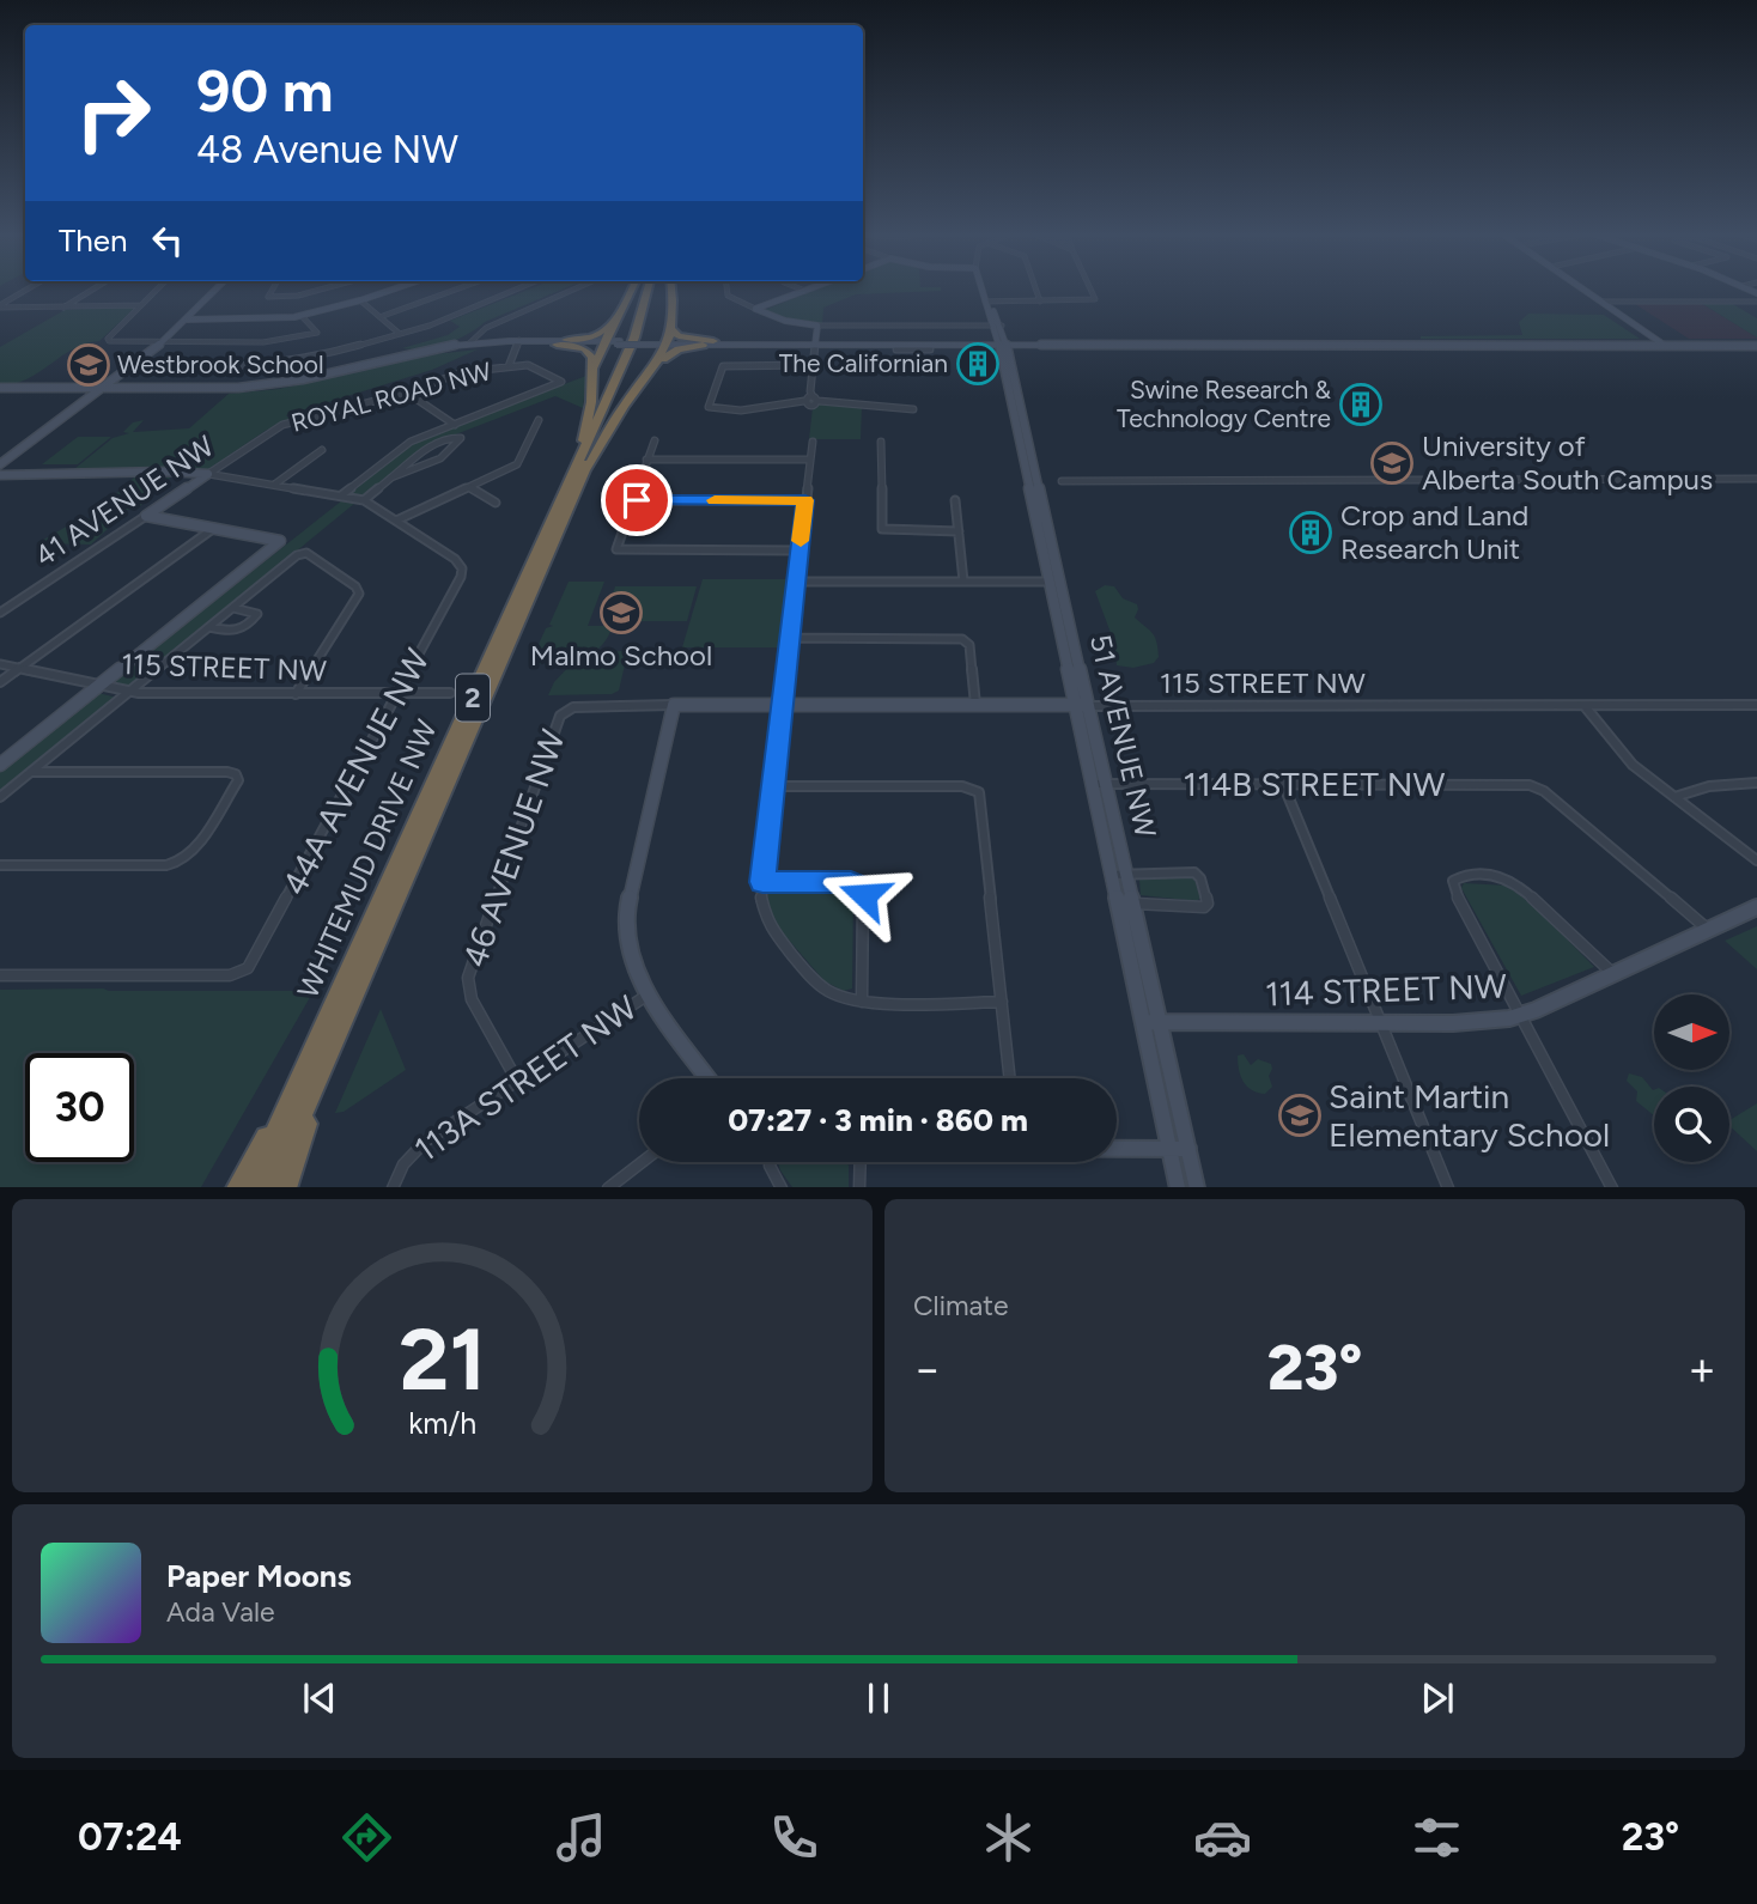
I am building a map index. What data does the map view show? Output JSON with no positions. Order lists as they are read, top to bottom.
{
  "streets": {
    "highway": ["2", "WHITEMUD DRIVE NW"],
    "main road": [
      "41 AVENUE NW",
      "115 STREET NW",
      "51 AVENUE NW",
      "114 STREET NW"
    ],
    "street": [
      "ROYAL ROAD NW",
      "44A AVENUE NW",
      "114B STREET NW",
      "46 AVENUE NW",
      "113A STREET NW"
    ]
  },
  "crossings": [
    ["ROYAL ROAD NW", "41 AVENUE NW"],
    ["115 STREET NW", "51 AVENUE NW"],
    ["115 STREET NW", "44A AVENUE NW"],
    ["115 STREET NW", "46 AVENUE NW"],
    ["51 AVENUE NW", "114B STREET NW"],
    ["51 AVENUE NW", "114 STREET NW"],
    ["114B STREET NW", "114 STREET NW"],
    ["46 AVENUE NW", "113A STREET NW"]
  ],
  "places": {
    "building": ["The Californian", "Swine Research & Technology Centre", "Crop and Land Research Unit"],
    "school or university": [
      "Westbrook School",
      "University of Alberta South Campus",
      "Malmo School",
      "Saint Martin Elementary School"
    ]
  },
  "north": "right",
  "page": {
    "turn": ["90 m", "48 Avenue NW"],
    "then": "Then",
    "limit": "30",
    "trip": "07:27 · 3 min · 860 m",
    "tile": "Climate",
    "heat": ["−", "23°", "+"],
    "song": ["Paper Moons", "Ada Vale"],
    "tabs": ["07:24", "23°"],
    "gauge": ["21", "km/h"]
  }
}
